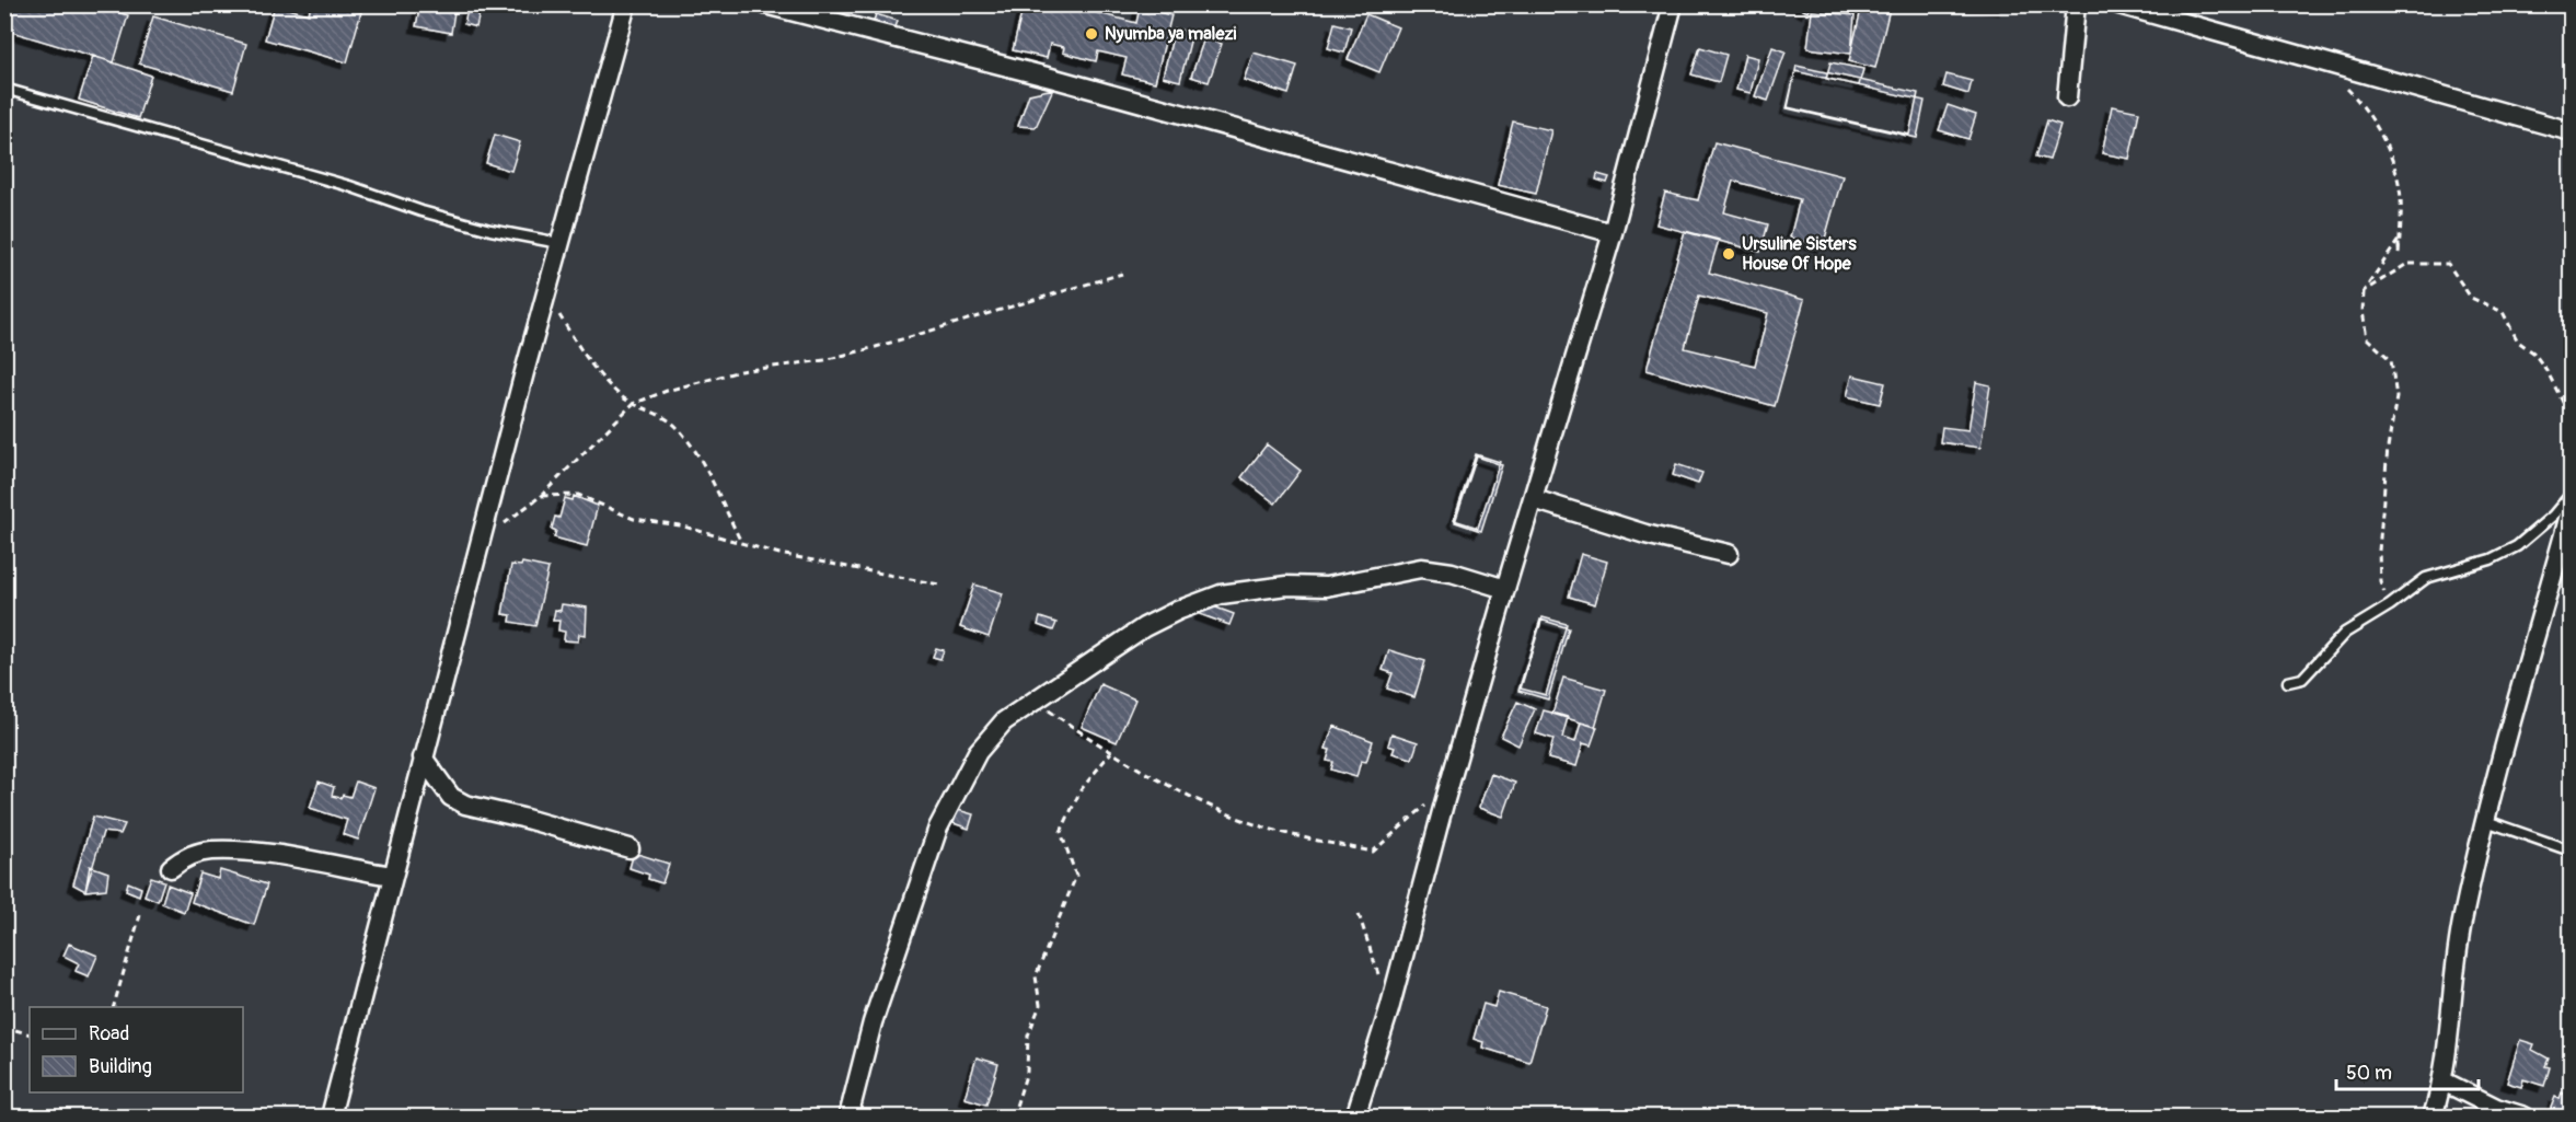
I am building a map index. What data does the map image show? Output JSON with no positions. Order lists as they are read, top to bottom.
{
  "places": ["Nyumba ya malezi", "Ursuline Sisters House Of Hope"],
  "legend": ["Road", "Building"],
  "scale_bar": "50 m"
}
